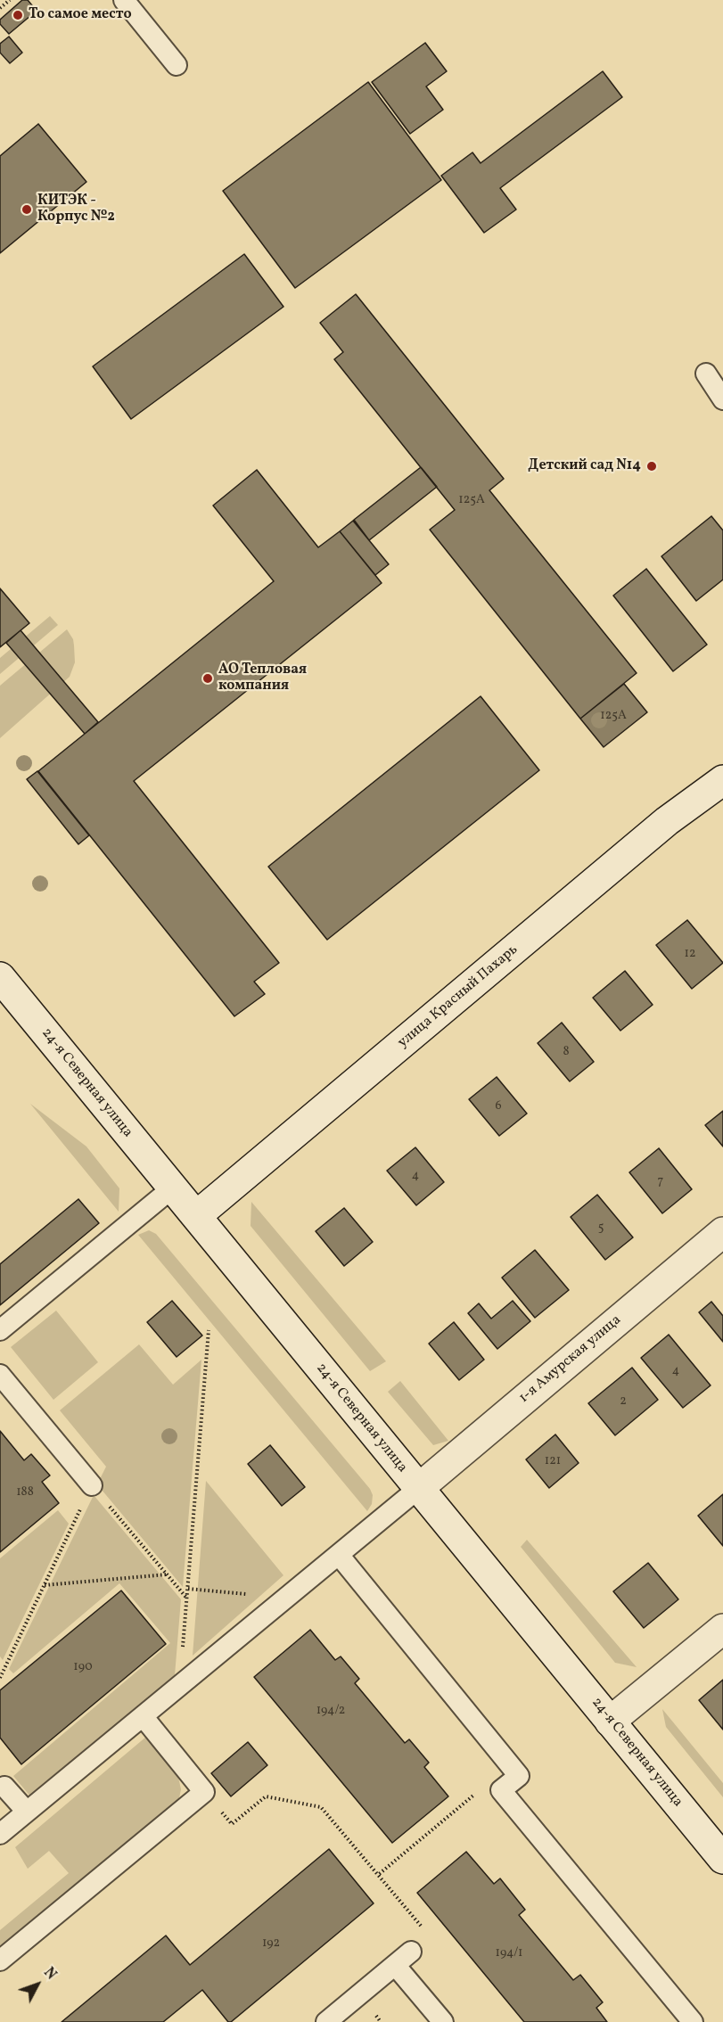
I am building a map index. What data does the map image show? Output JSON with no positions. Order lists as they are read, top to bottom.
{
  "streets": {
    "street": ["улица Красный Пахарь", "24-я Северная улица", "1-я Амурская улица"]
  },
  "crossings": [
    ["улица Красный Пахарь", "24-я Северная улица"],
    ["24-я Северная улица", "1-я Амурская улица"]
  ],
  "places": [
    "То самое место",
    "КИТЭК - Корпус №2",
    "Детский сад N14",
    "АО Тепловая компания"
  ],
  "house_numbers": [
    "125А",
    "125А",
    "12",
    "8",
    "6",
    "4",
    "7",
    "5",
    "4",
    "2",
    "121",
    "188",
    "190",
    "194/2",
    "192",
    "194/1"
  ],
  "north": "top right"
}
